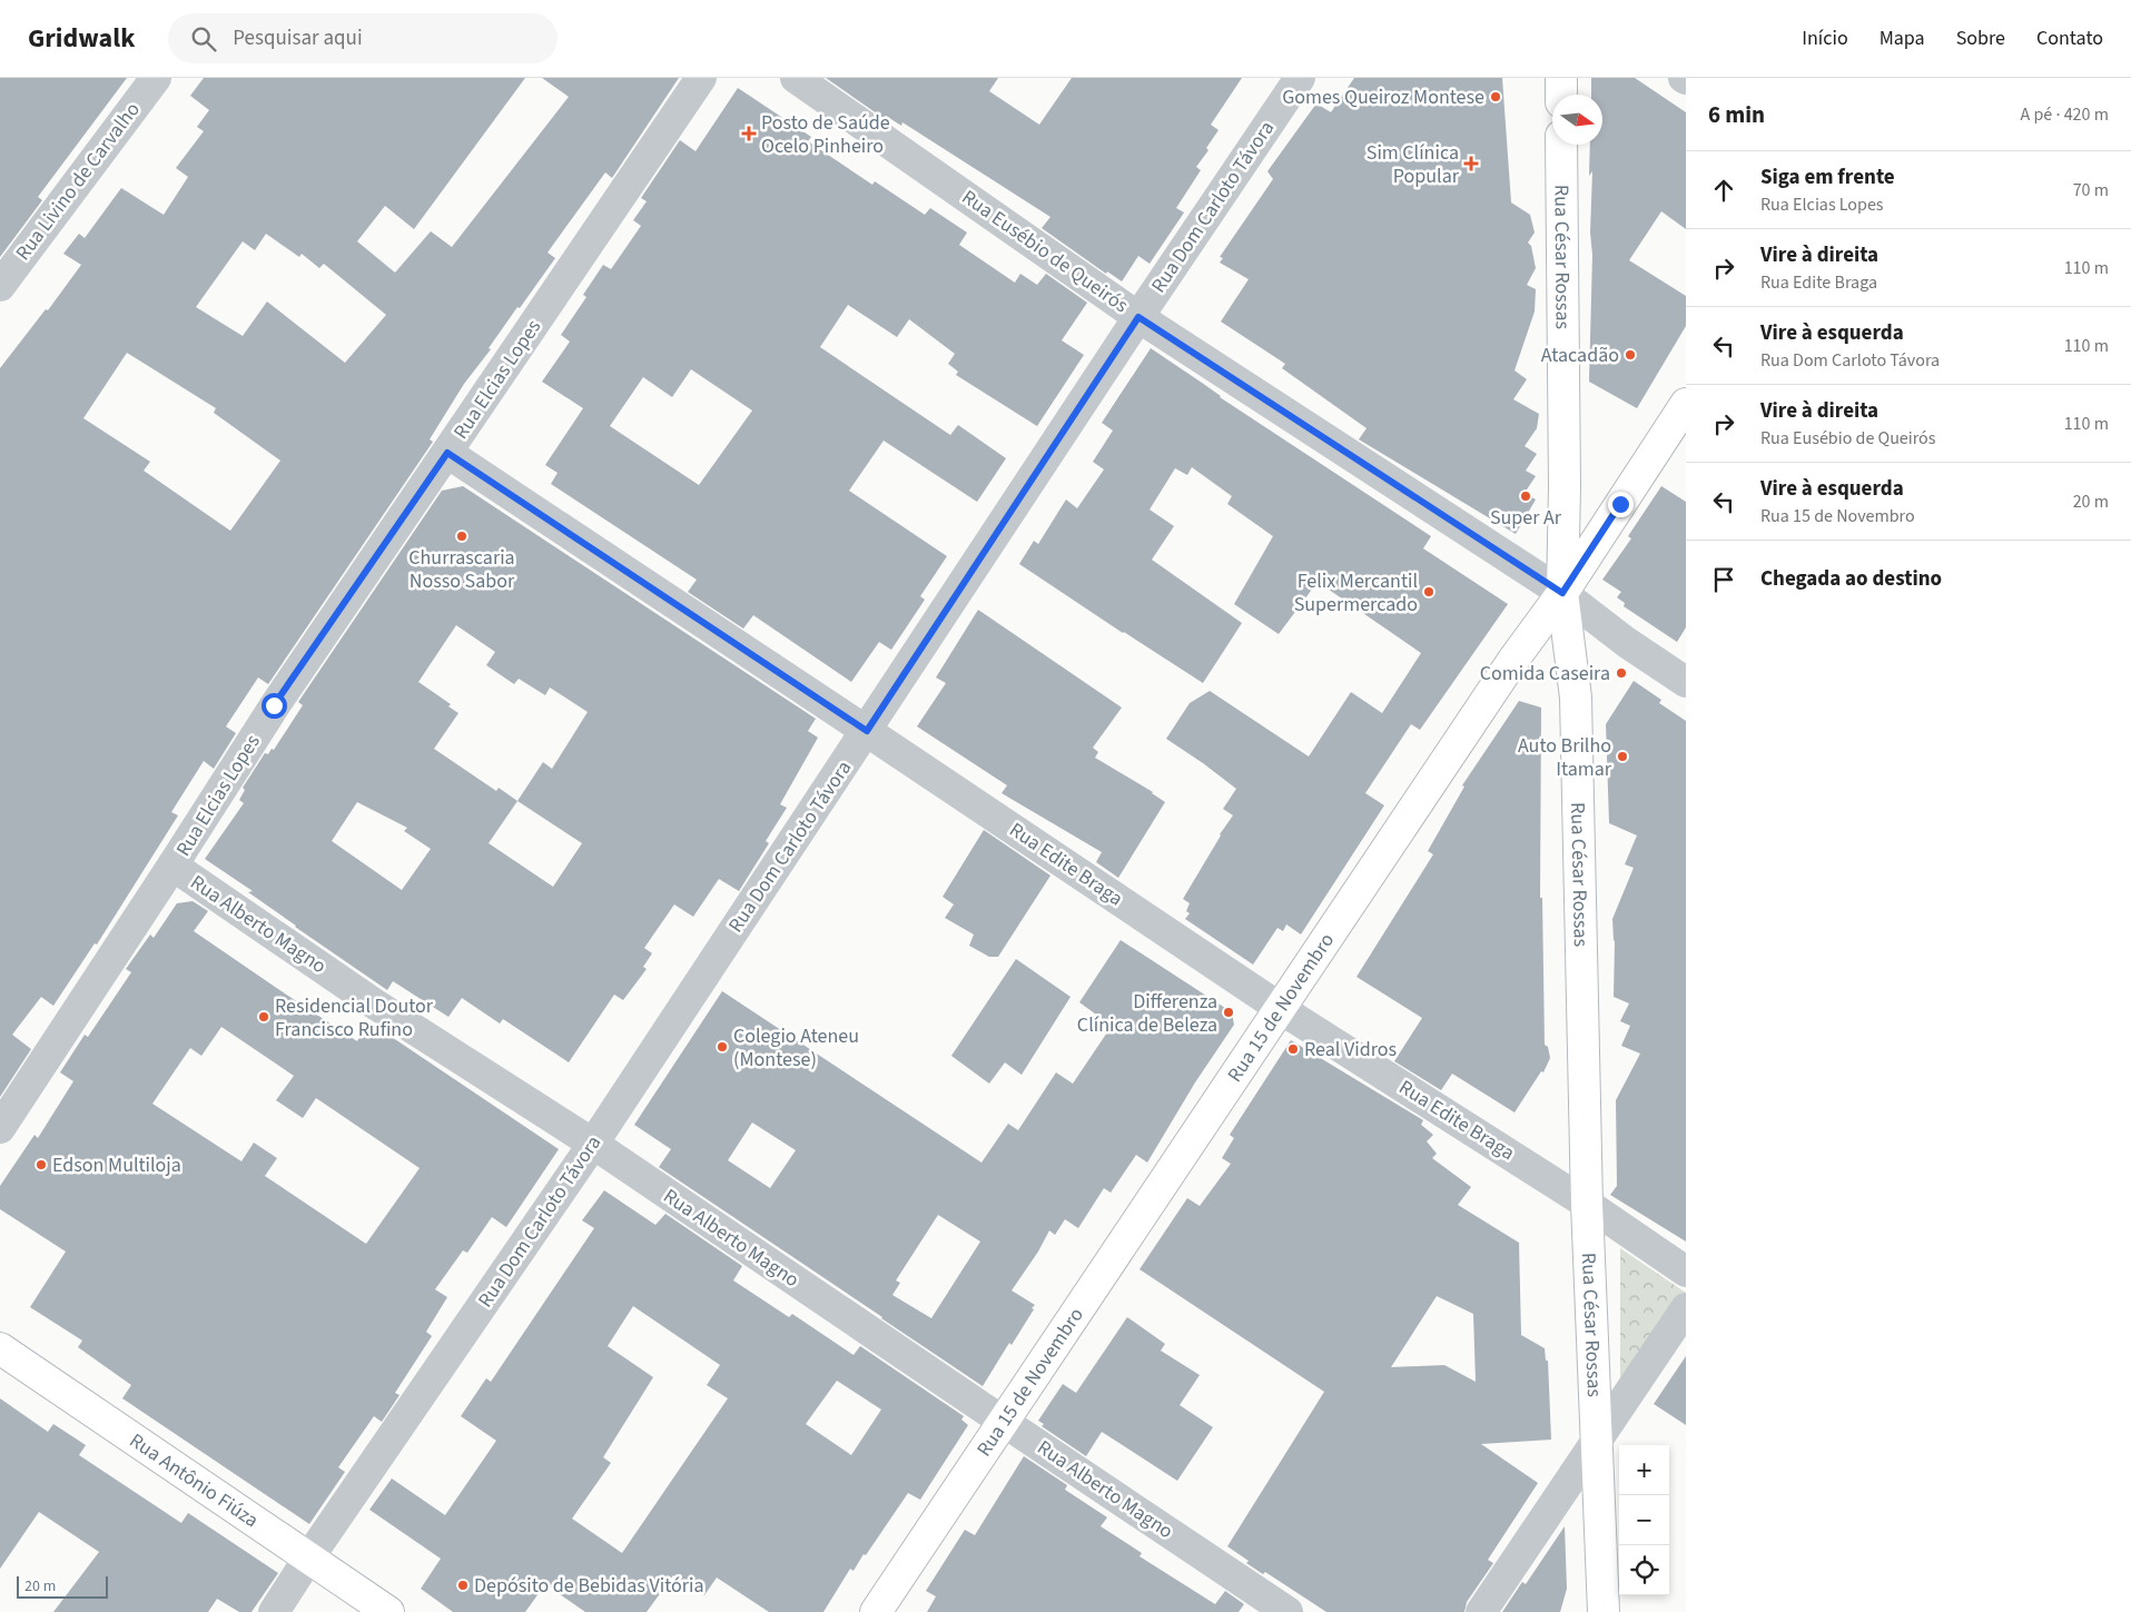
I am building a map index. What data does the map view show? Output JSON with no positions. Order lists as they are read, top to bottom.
{
  "streets": {
    "main road": ["Rua César Rossas", "Rua 15 de Novembro", "Rua Antônio Fiúza"],
    "street": [
      "Rua Livino de Carvalho",
      "Rua Dom Carloto Távora",
      "Rua Eusébio de Queirós",
      "Rua Elcias Lopes",
      "Rua Edite Braga",
      "Rua Alberto Magno"
    ]
  },
  "crossings": [
    ["Rua Dom Carloto Távora", "Rua Eusébio de Queirós"],
    ["Rua Dom Carloto Távora", "Rua Edite Braga"],
    ["Rua Dom Carloto Távora", "Rua Alberto Magno"],
    ["Rua Dom Carloto Távora", "Rua Antônio Fiúza"],
    ["Rua Eusébio de Queirós", "Rua César Rossas"],
    ["Rua Eusébio de Queirós", "Rua 15 de Novembro"],
    ["Rua César Rossas", "Rua Edite Braga"],
    ["Rua César Rossas", "Rua 15 de Novembro"],
    ["Rua Elcias Lopes", "Rua Edite Braga"],
    ["Rua Elcias Lopes", "Rua Alberto Magno"],
    ["Rua Edite Braga", "Rua 15 de Novembro"],
    ["Rua Alberto Magno", "Rua 15 de Novembro"]
  ],
  "places": {
    "other": [
      "Gomes Queiroz Montese",
      "Atacadão",
      "Super Ar",
      "Churrascaria Nosso Sabor",
      "Felix Mercantil Supermercado",
      "Comida Caseira",
      "Auto Brilho Itamar",
      "Differenza Clínica de Beleza",
      "Residencial Doutor Francisco Rufino",
      "Colegio Ateneu (Montese)",
      "Real Vidros",
      "Edson Multiloja",
      "Depósito de Bebidas Vitória"
    ],
    "health": ["Posto de Saúde Ocelo Pinheiro", "Sim Clínica Popular"]
  },
  "scale_bar": "20 m",
  "north": "right",
  "page": {
    "header": "Gridwalk",
    "search": "Pesquisar aqui",
    "nav": [
      "Início",
      "Mapa",
      "Sobre",
      "Contato"
    ],
    "heading": ["6 min", "A pé · 420 m"],
    "list": [
      ["Siga em frente", "Rua Elcias Lopes", "70 m"],
      ["Vire à direita", "Rua Edite Braga", "110 m"],
      ["Vire à esquerda", "Rua Dom Carloto Távora", "110 m"],
      ["Vire à direita", "Rua Eusébio de Queirós", "110 m"],
      ["Vire à esquerda", "Rua 15 de Novembro", "20 m"],
      "Chegada ao destino"
    ],
    "map_buttons": ["+", "−"],
    "scale": "20 m"
  }
}
